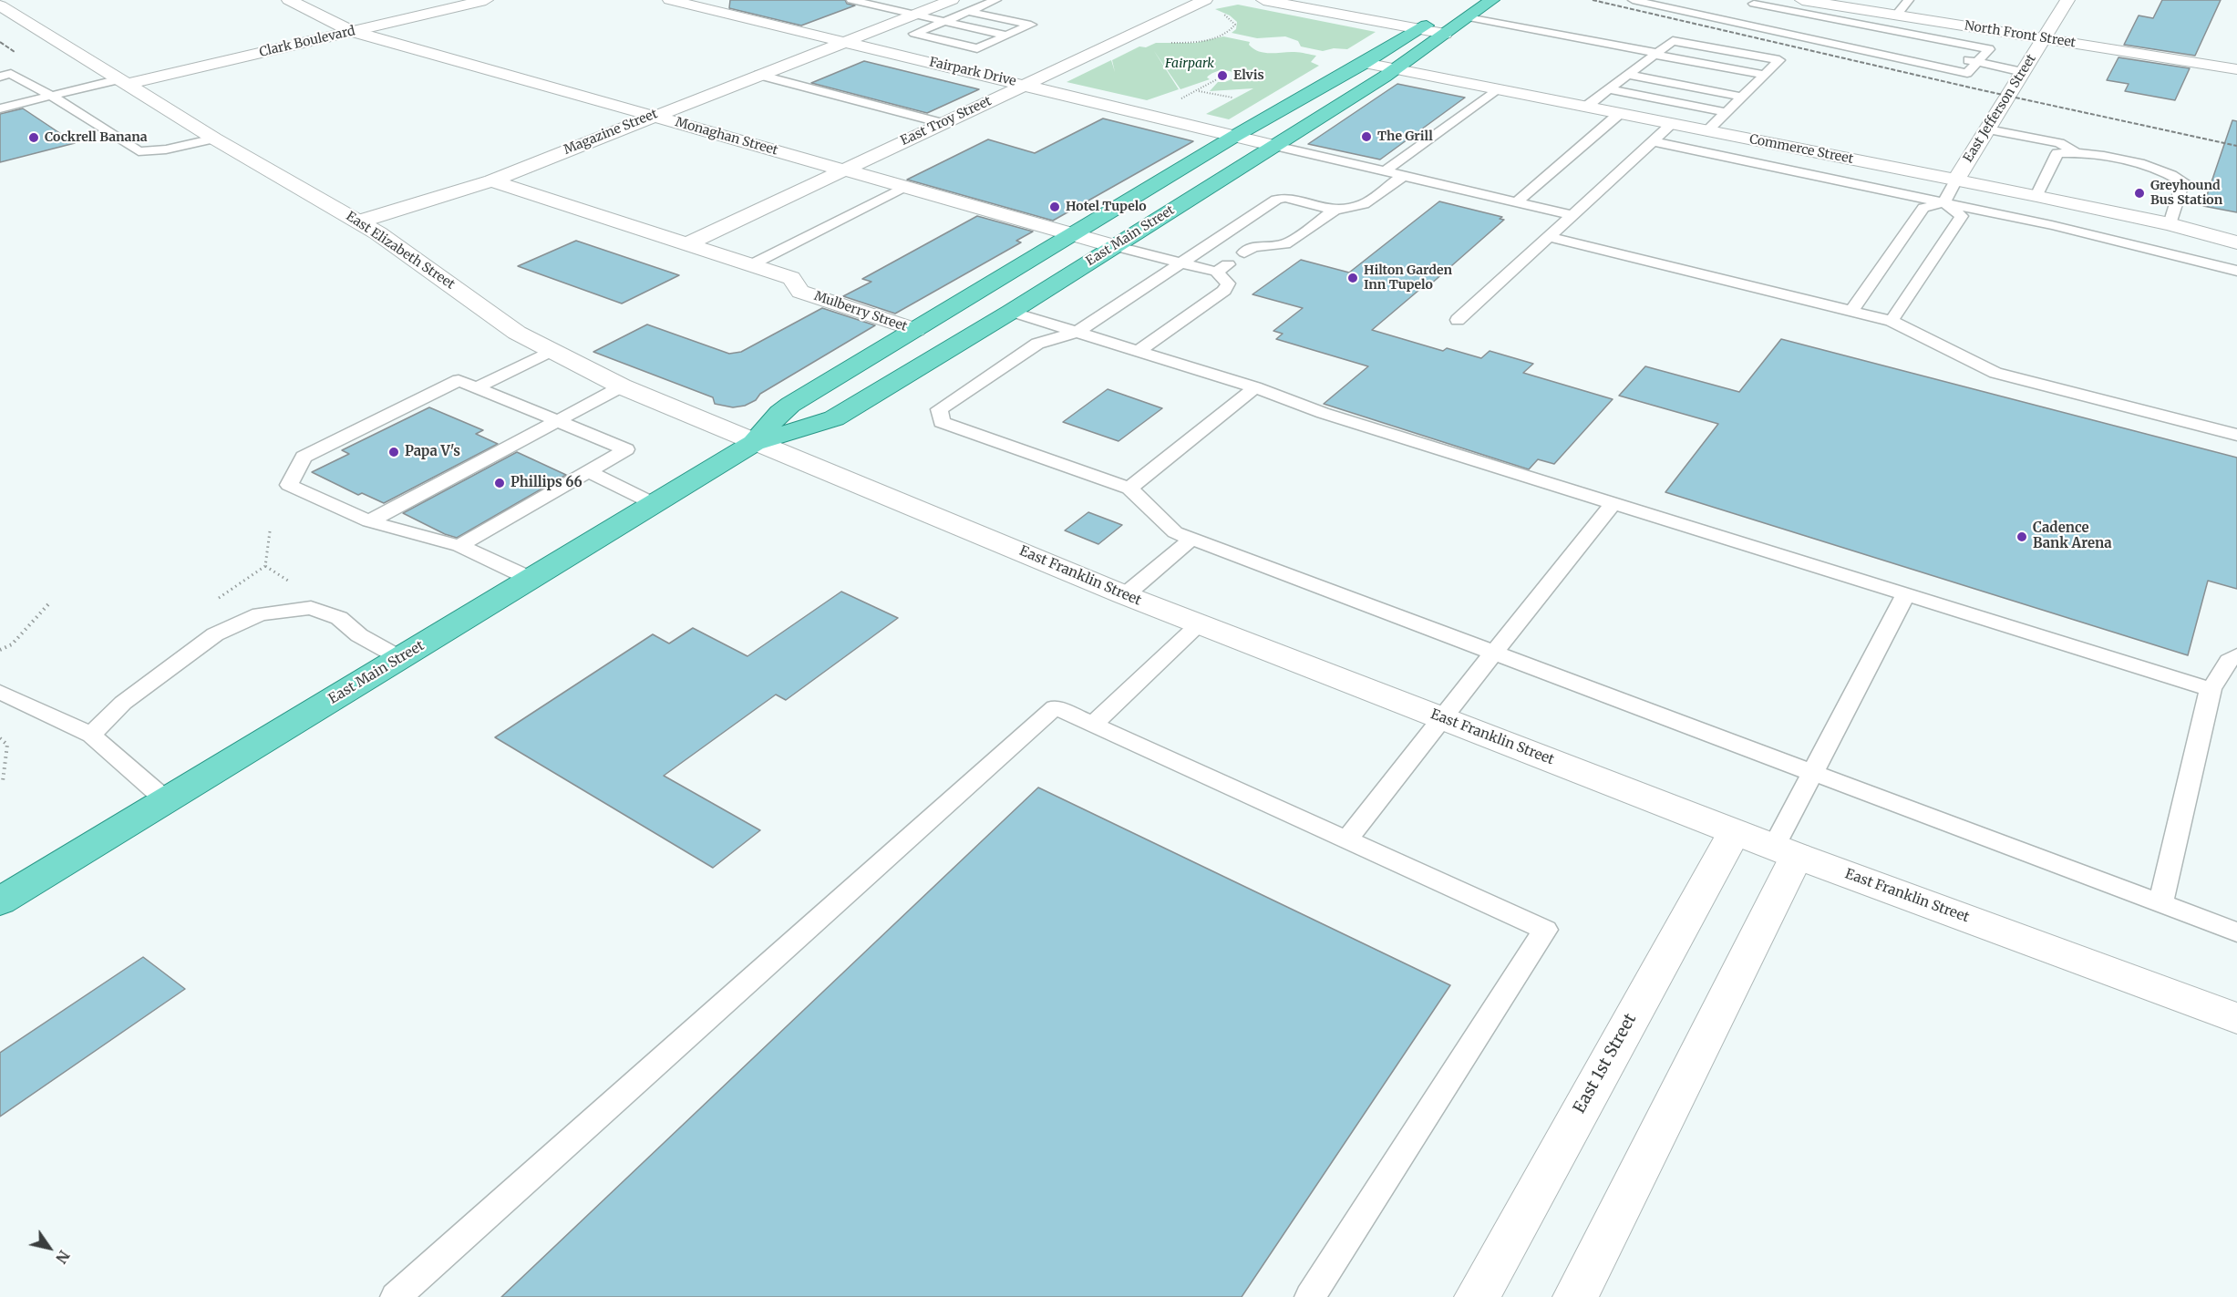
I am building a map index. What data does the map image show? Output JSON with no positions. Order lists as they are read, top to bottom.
{
  "streets": {
    "main road": ["East Main Street"],
    "street": [
      "North Front Street",
      "Clark Boulevard",
      "Fairpark Drive",
      "East Jefferson Street",
      "East Troy Street",
      "Magazine Street",
      "Monaghan Street",
      "Commerce Street",
      "East Elizabeth Street",
      "Mulberry Street",
      "East Franklin Street",
      "East 1st Street"
    ]
  },
  "crossings": [
    ["North Front Street", "East Jefferson Street"],
    ["Clark Boulevard", "Monaghan Street"],
    ["Clark Boulevard", "East Elizabeth Street"],
    ["Fairpark Drive", "East Troy Street"],
    ["Fairpark Drive", "Magazine Street"],
    ["Fairpark Drive", "East Main Street"],
    ["East Jefferson Street", "Commerce Street"],
    ["East Troy Street", "Monaghan Street"],
    ["East Troy Street", "Mulberry Street"],
    ["Magazine Street", "Monaghan Street"],
    ["Magazine Street", "East Elizabeth Street"],
    ["Magazine Street", "Mulberry Street"],
    ["Monaghan Street", "East Main Street"],
    ["Commerce Street", "East Main Street"],
    ["East Main Street", "East Elizabeth Street"],
    ["East Main Street", "Mulberry Street"],
    ["East Main Street", "East Franklin Street"],
    ["East Elizabeth Street", "East Franklin Street"],
    ["East Franklin Street", "East 1st Street"]
  ],
  "parks": ["Fairpark"],
  "places": [
    "Elvis",
    "The Grill",
    "Cockrell Banana",
    "Greyhound Bus Station",
    "Hotel Tupelo",
    "Hilton Garden Inn Tupelo",
    "Papa V's",
    "Phillips 66",
    "Cadence Bank Arena"
  ],
  "north": "bottom right"
}
